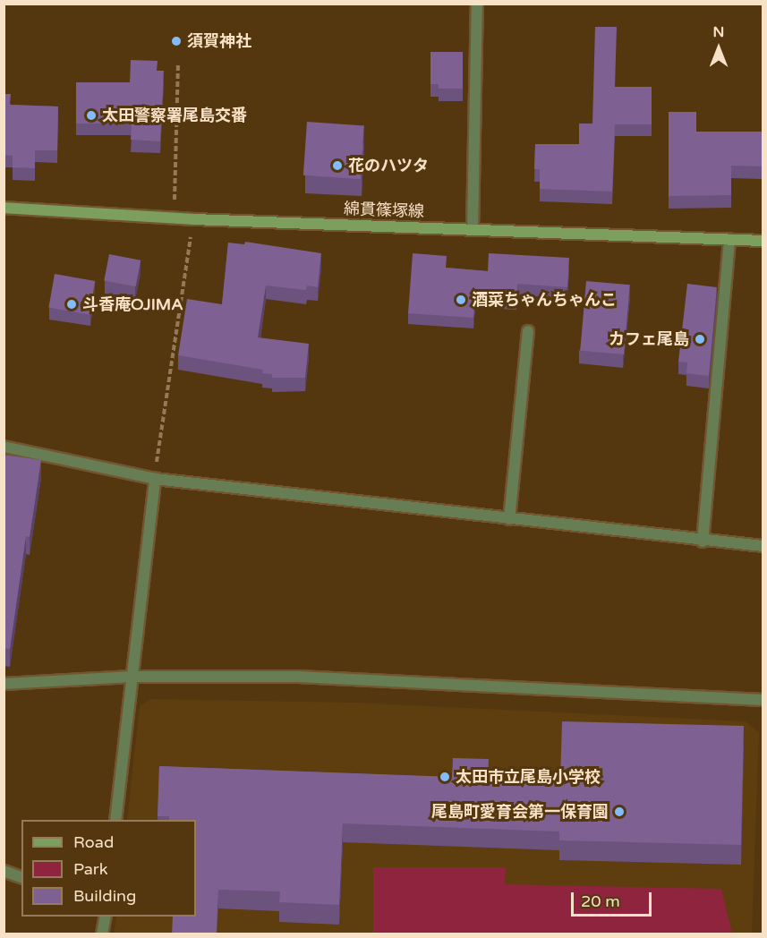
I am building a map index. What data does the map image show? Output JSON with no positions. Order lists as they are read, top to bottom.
{
  "streets": {
    "main road": ["綿貫篠塚線"]
  },
  "places": [
    "須賀神社",
    "太田警察署尾島交番",
    "花のハツタ",
    "酒菜ちゃんちゃんこ",
    "斗香庵OJIMA",
    "カフェ尾島",
    "太田市立尾島小学校",
    "尾島町愛育会第一保育園"
  ],
  "legend": ["Road", "Park", "Building"],
  "scale_bar": "20 m",
  "north": "top"
}
